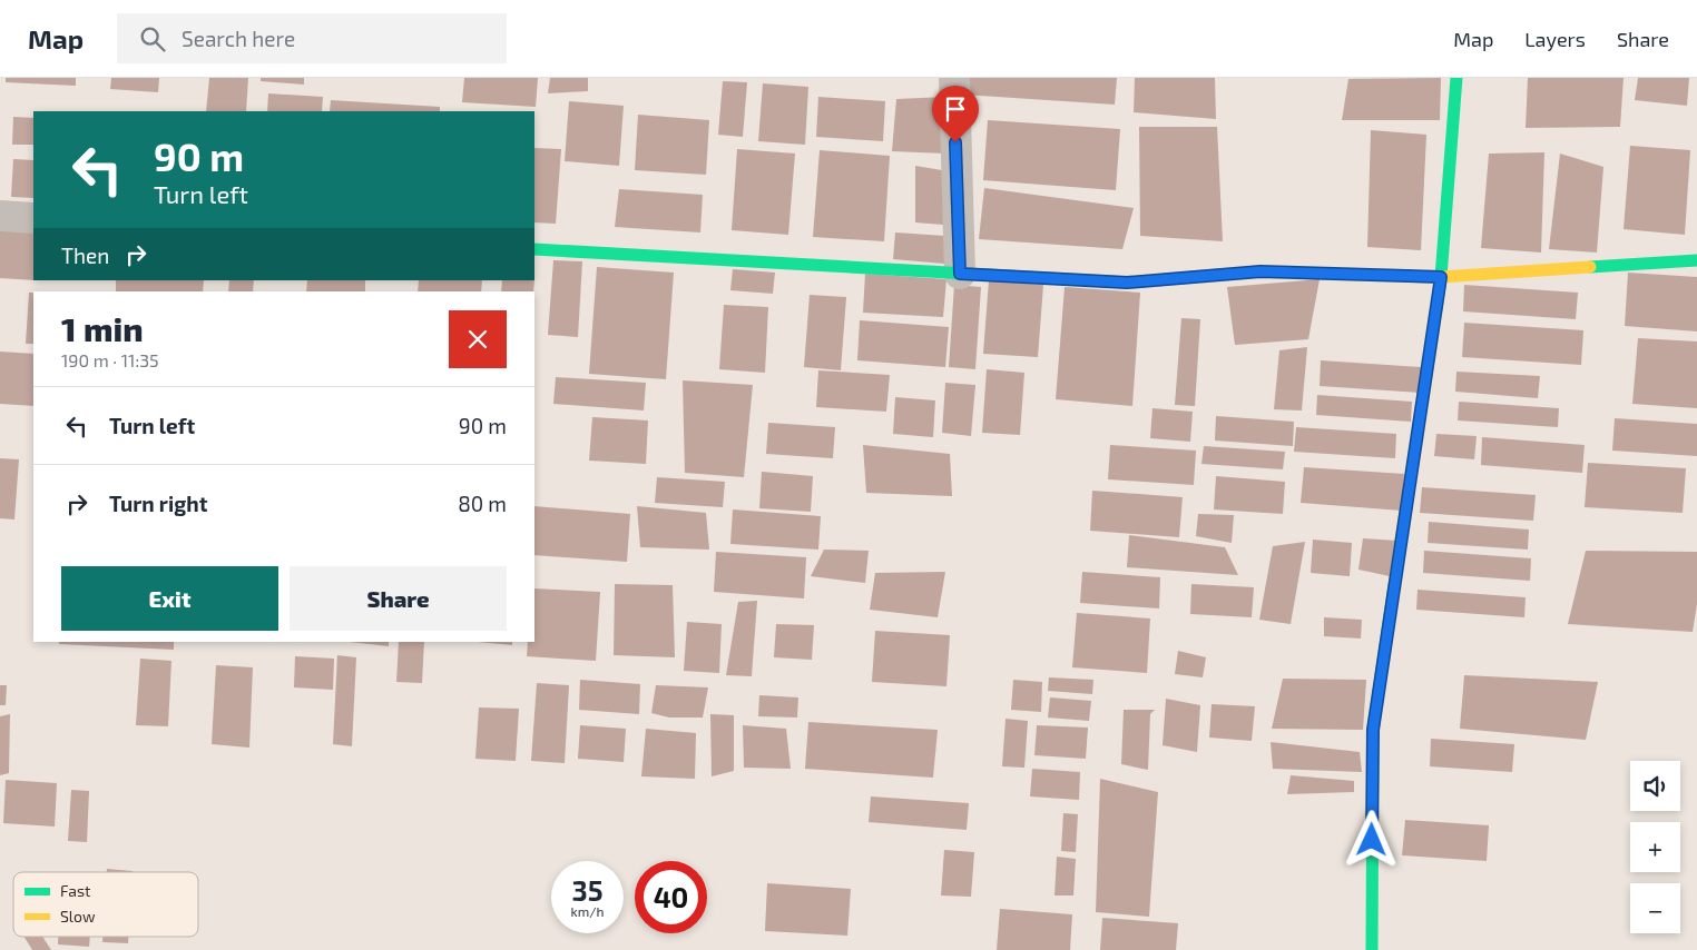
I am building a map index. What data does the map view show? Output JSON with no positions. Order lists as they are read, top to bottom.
{
  "legend": ["Fast", "Slow"],
  "page": {
    "header": "Map",
    "search": "Search here",
    "nav": ["Map", "Layers", "Share"],
    "turn": ["90 m", "Turn left"],
    "then": "Then",
    "heading": ["1 min", "190 m · 11:35"],
    "list": [
      {
        "name": "Turn left",
        "value": "90 m"
      },
      {
        "name": "Turn right",
        "value": "80 m"
      }
    ],
    "buttons": ["Exit", "Share"],
    "map_buttons": ["+", "−"],
    "speed": "35 km/h",
    "limit": "40"
  }
}
